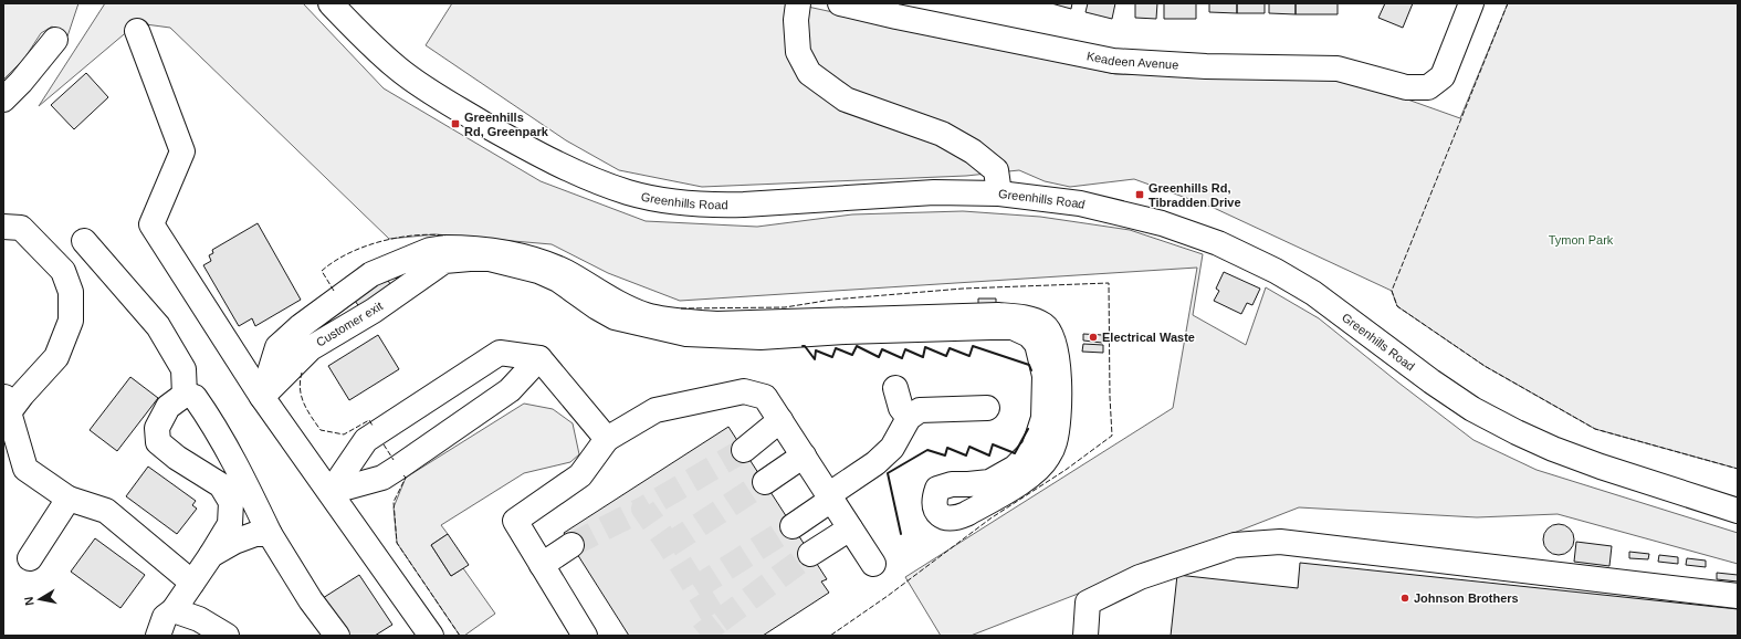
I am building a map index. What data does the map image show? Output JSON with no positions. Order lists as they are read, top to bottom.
{
  "streets": {
    "main road": ["Keadeen Avenue", "Greenhills Road", "Customer exit"]
  },
  "parks": ["Tymon Park"],
  "places": {
    "transit": ["Greenhills Rd, Greenpark", "Greenhills Rd, Tibradden Drive"],
    "other": ["Electrical Waste", "Johnson Brothers"]
  },
  "north": "left"
}
